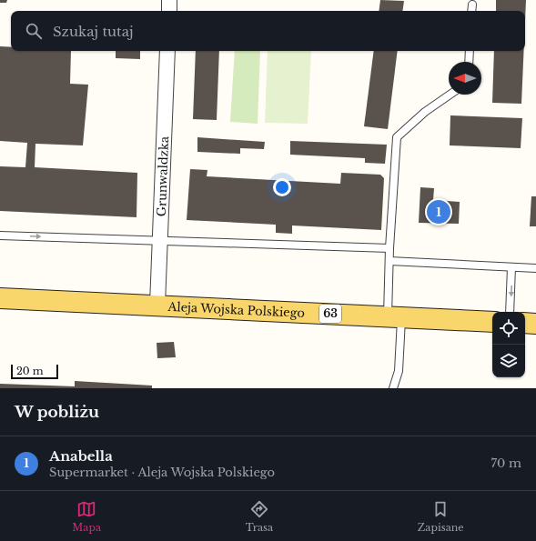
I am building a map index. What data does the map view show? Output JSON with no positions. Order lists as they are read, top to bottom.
{
  "streets": {
    "main road": ["Aleja Wojska Polskiego", "63"],
    "street": ["Grunwaldzka"]
  },
  "crossings": [
    ["Grunwaldzka", "Aleja Wojska Polskiego"]
  ],
  "scale_bar": "20 m",
  "north": "left",
  "page": {
    "search": "Szukaj tutaj",
    "pins": "1",
    "scale": "20 m",
    "heading": "W pobliżu",
    "list": [
      {
        "mark": "1",
        "name": "Anabella",
        "note": "Supermarket · Aleja Wojska Polskiego",
        "value": "70 m"
      }
    ],
    "nav": ["Mapa", "Trasa", "Zapisane"]
  }
}
